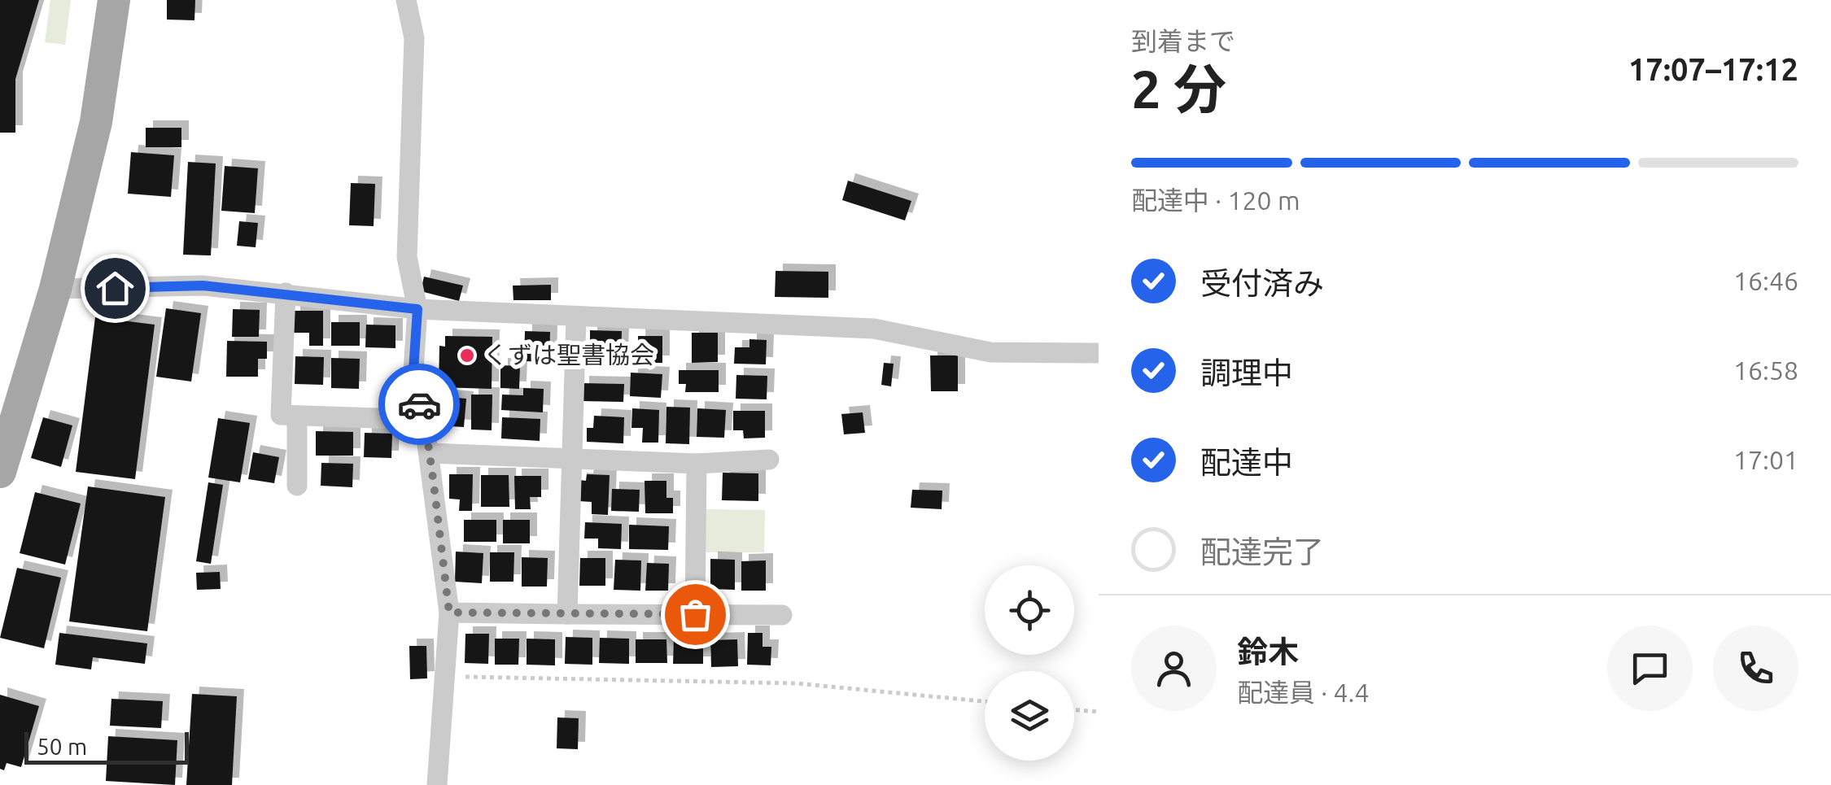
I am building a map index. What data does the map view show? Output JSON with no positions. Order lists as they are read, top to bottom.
{
  "places": ["くずは聖書協会"],
  "scale_bar": "50 m",
  "page": {
    "heading": ["2 分", "到着まで", "17:07–17:12"],
    "panel": ["鈴木", "配達員 · 4.4"],
    "bar": "配達中 · 120 m",
    "list": [
      ["受付済み", "16:46"],
      ["調理中", "16:58"],
      ["配達中", "17:01"],
      "配達完了"
    ],
    "scale": "50 m"
  }
}
